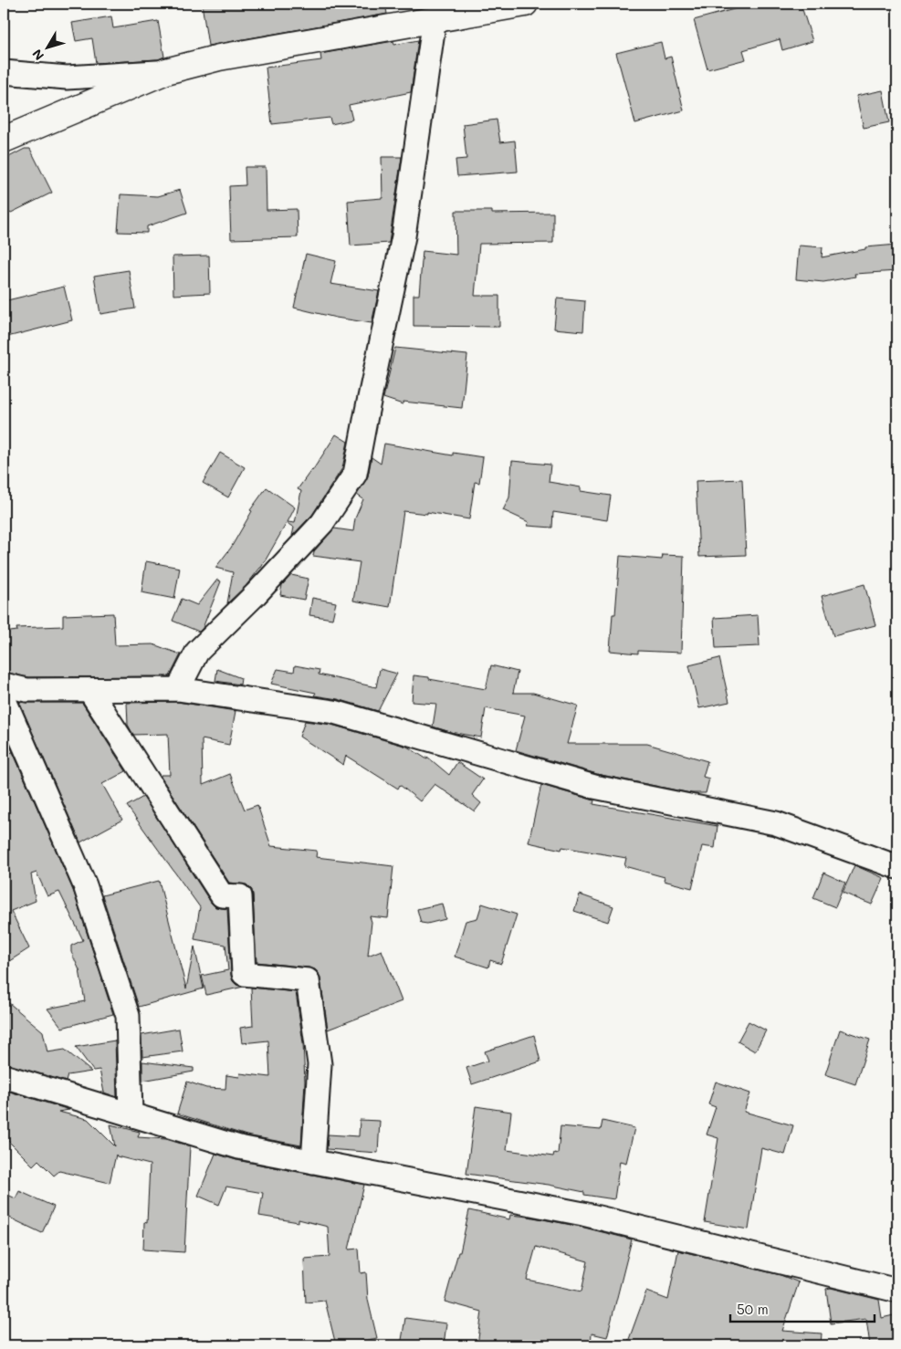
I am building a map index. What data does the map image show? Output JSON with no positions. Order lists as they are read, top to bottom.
{
  "scale_bar": "50 m",
  "north": "bottom left"
}
